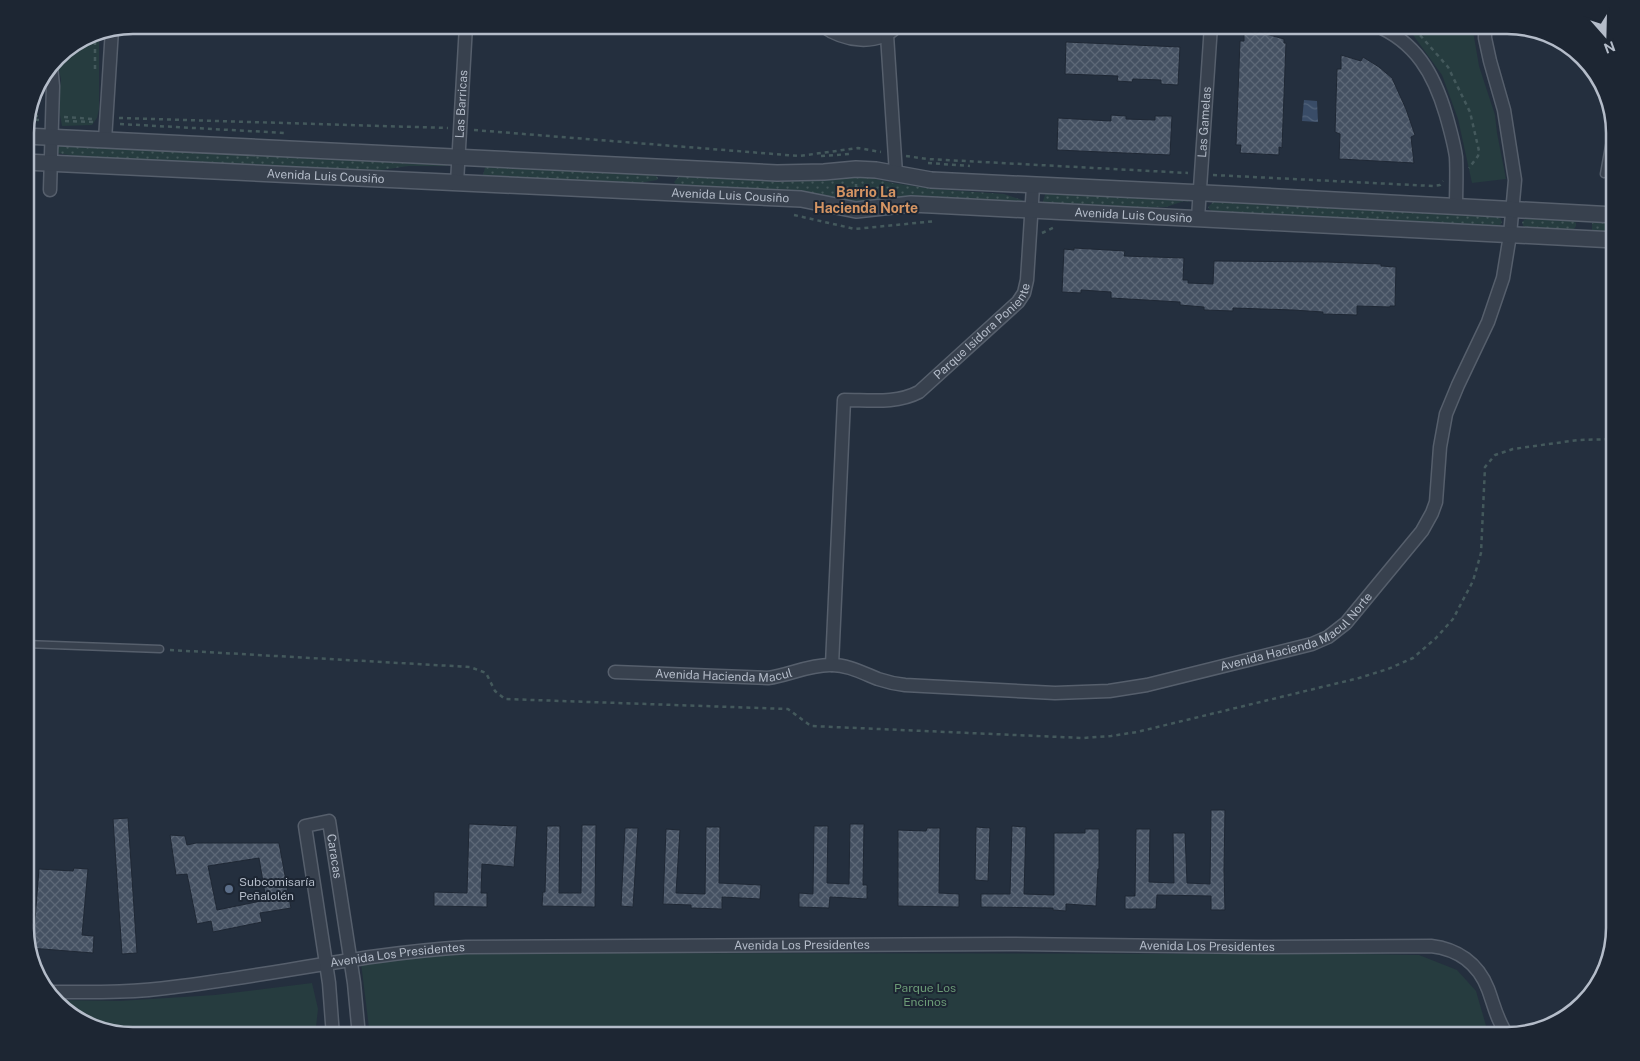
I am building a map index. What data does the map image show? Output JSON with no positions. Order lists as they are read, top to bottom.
{
  "streets": {
    "street": [
      "Las Barricas",
      "Las Gamelas",
      "Avenida Luis Cousiño",
      "Parque Isidora Poniente",
      "Avenida Hacienda Macul Norte",
      "Avenida Hacienda Macul",
      "Caracas",
      "Avenida Los Presidentes"
    ]
  },
  "crossings": [
    ["Las Barricas", "Avenida Luis Cousiño"],
    ["Las Gamelas", "Avenida Luis Cousiño"],
    ["Avenida Luis Cousiño", "Parque Isidora Poniente"],
    ["Avenida Luis Cousiño", "Avenida Hacienda Macul Norte"],
    ["Parque Isidora Poniente", "Avenida Hacienda Macul Norte"],
    ["Parque Isidora Poniente", "Avenida Hacienda Macul"],
    ["Avenida Hacienda Macul Norte", "Avenida Hacienda Macul"],
    ["Caracas", "Avenida Los Presidentes"]
  ],
  "districts": ["Barrio La Hacienda Norte"],
  "parks": ["Parque Los Encinos"],
  "places": ["Subcomisaría Peñalolén"],
  "north": "bottom"
}
